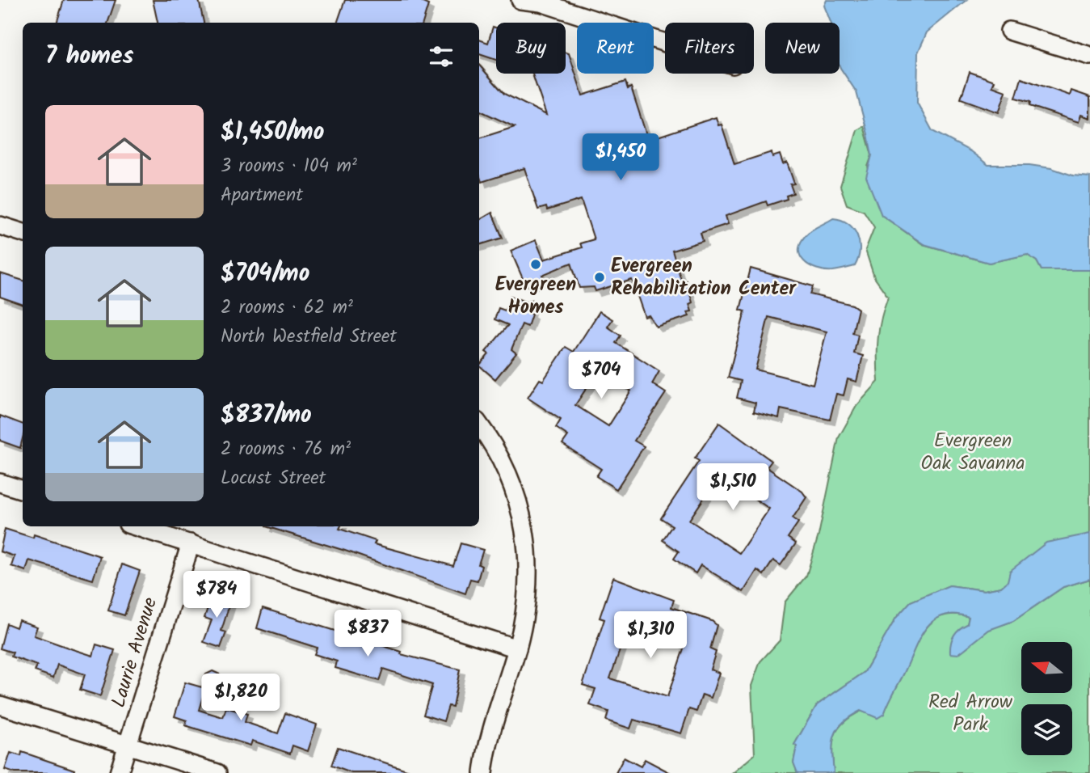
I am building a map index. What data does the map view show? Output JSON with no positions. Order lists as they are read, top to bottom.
{
  "streets": {
    "street": ["Laurie Avenue"]
  },
  "parks": ["Evergreen Oak Savanna", "Red Arrow Park"],
  "places": ["Evergreen Homes", "Evergreen Rehabilitation Center"],
  "north": "left",
  "page": {
    "chip": [
      "Buy",
      "Rent",
      "Filters",
      "New"
    ],
    "heading": "7 homes",
    "list": [
      {
        "name": "$1,450/mo",
        "note": "3 rooms · 104 m² · Apartment"
      },
      {
        "name": "$704/mo",
        "note": "2 rooms · 62 m² · North Westfield Street"
      },
      {
        "name": "$837/mo",
        "note": "2 rooms · 76 m² · Locust Street"
      }
    ],
    "price": [
      "$1,450",
      "$704",
      "$1,510",
      "$784",
      "$837",
      "$1,310",
      "$1,820"
    ]
  }
}
